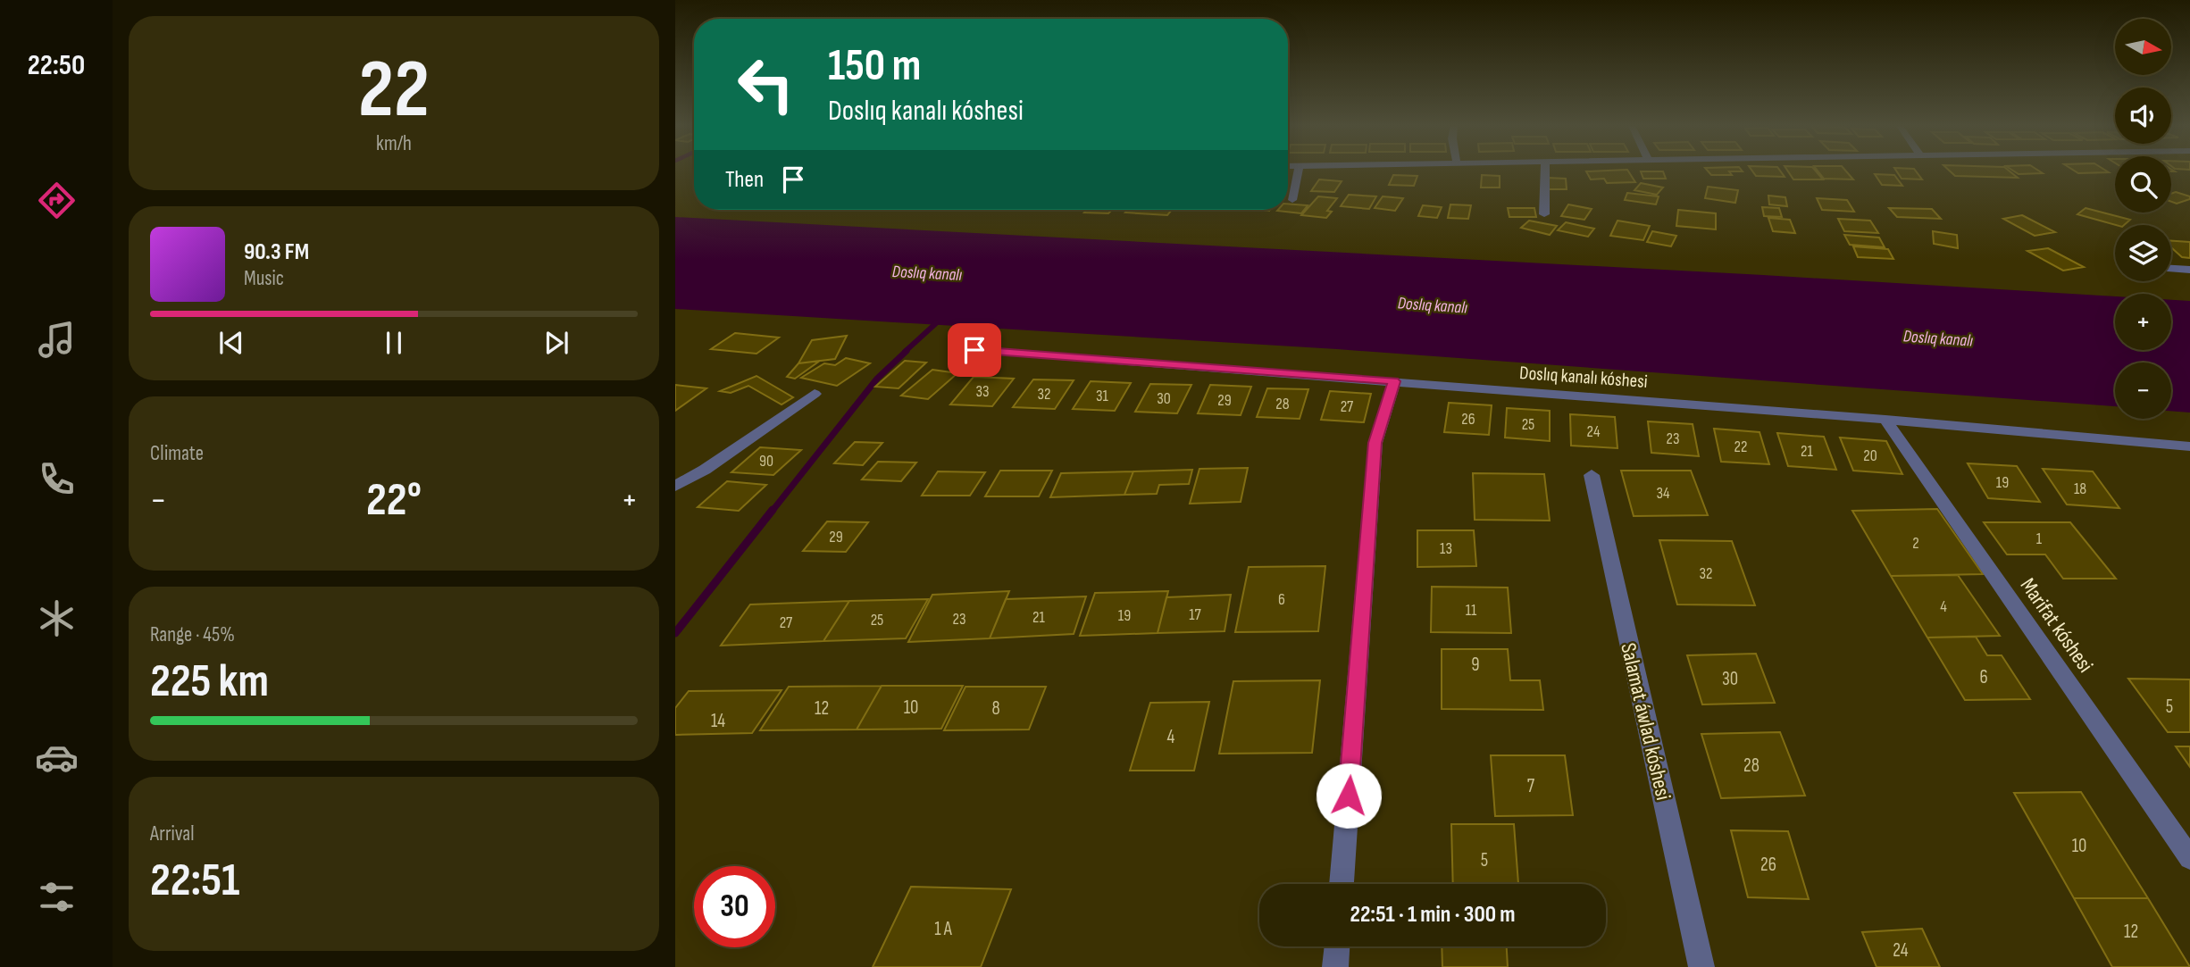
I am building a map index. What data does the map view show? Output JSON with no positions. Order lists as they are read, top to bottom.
{
  "streets": {
    "street": ["Doslıq kanalı kóshesi", "Marifat kóshesi", "Salamat áwlad kóshesi"]
  },
  "crossings": [
    ["Doslıq kanalı kóshesi", "Marifat kóshesi"]
  ],
  "water": ["Doslıq kanalı"],
  "house_numbers": [
    "33",
    "32",
    "31",
    "30",
    "29",
    "28",
    "27",
    "26",
    "25",
    "24",
    "23",
    "22",
    "21",
    "20",
    "90",
    "19",
    "18",
    "34",
    "29",
    "1",
    "2",
    "13",
    "32",
    "6",
    "4",
    "11",
    "17",
    "19",
    "21",
    "23",
    "25",
    "27",
    "9",
    "6",
    "30",
    "5",
    "10",
    "12",
    "8",
    "14",
    "4",
    "28",
    "7",
    "10",
    "5",
    "26",
    "1 А",
    "12",
    "24"
  ],
  "north": "right",
  "page": {
    "tabs": "22:50",
    "tile": [
      ["22", "km/h"],
      "Climate",
      ["Range · 45%", "225 km"],
      ["Arrival", "22:51"]
    ],
    "map_buttons": ["+", "−"],
    "turn": ["150 m", "Doslıq kanalı kóshesi"],
    "then": "Then",
    "song": ["90.3 FM", "Music"],
    "heat": ["−", "22°", "+"],
    "limit": "30",
    "trip": "22:51 · 1 min · 300 m"
  }
}
